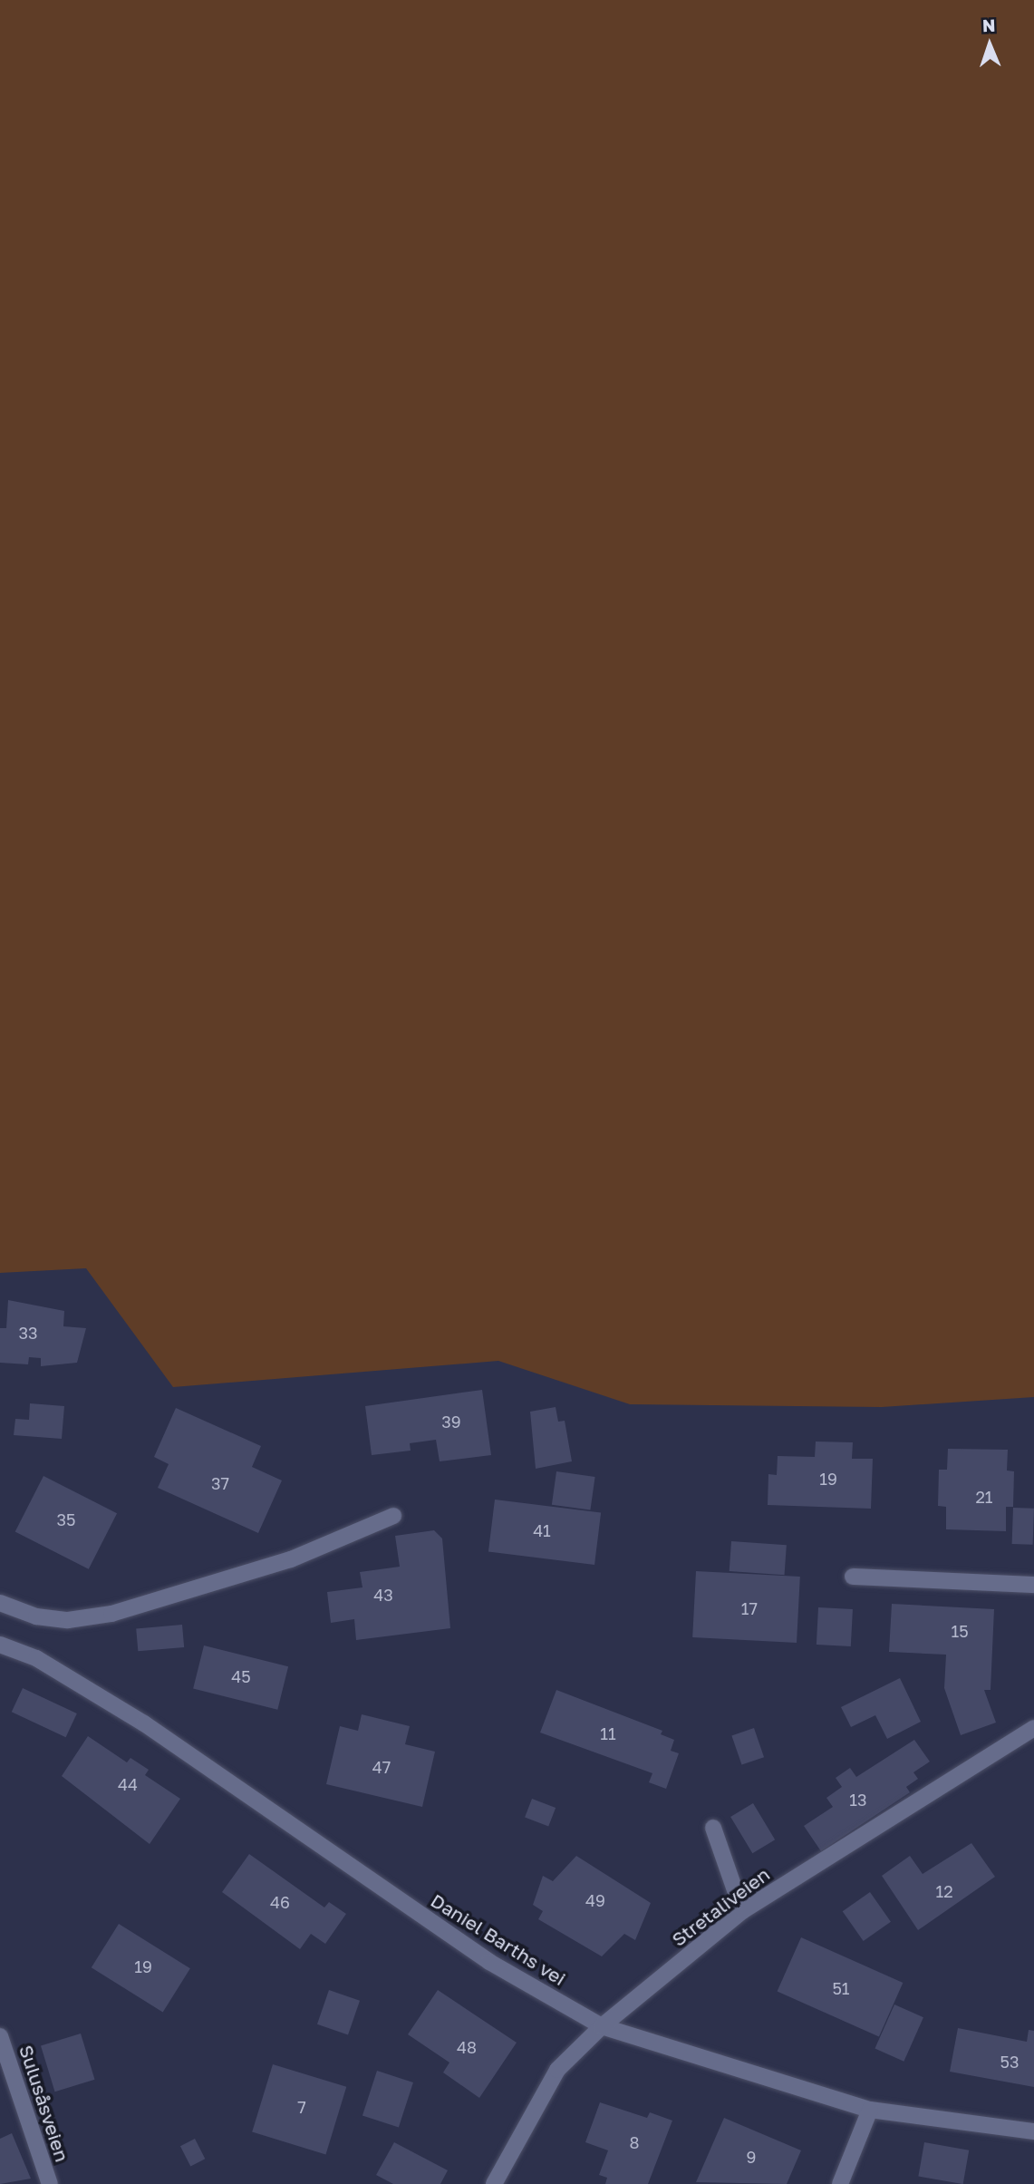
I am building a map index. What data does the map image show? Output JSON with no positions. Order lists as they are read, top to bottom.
{
  "streets": {
    "street": ["Stretaliveien", "Daniel Barths vei", "Sulusåsveien"]
  },
  "crossings": [
    ["Stretaliveien", "Daniel Barths vei"]
  ],
  "house_numbers": [
    "33",
    "39",
    "19",
    "37",
    "21",
    "35",
    "41",
    "43",
    "17",
    "15",
    "45",
    "11",
    "47",
    "44",
    "13",
    "12",
    "49",
    "46",
    "19",
    "51",
    "48",
    "53",
    "7",
    "8",
    "9"
  ],
  "north": "top"
}
